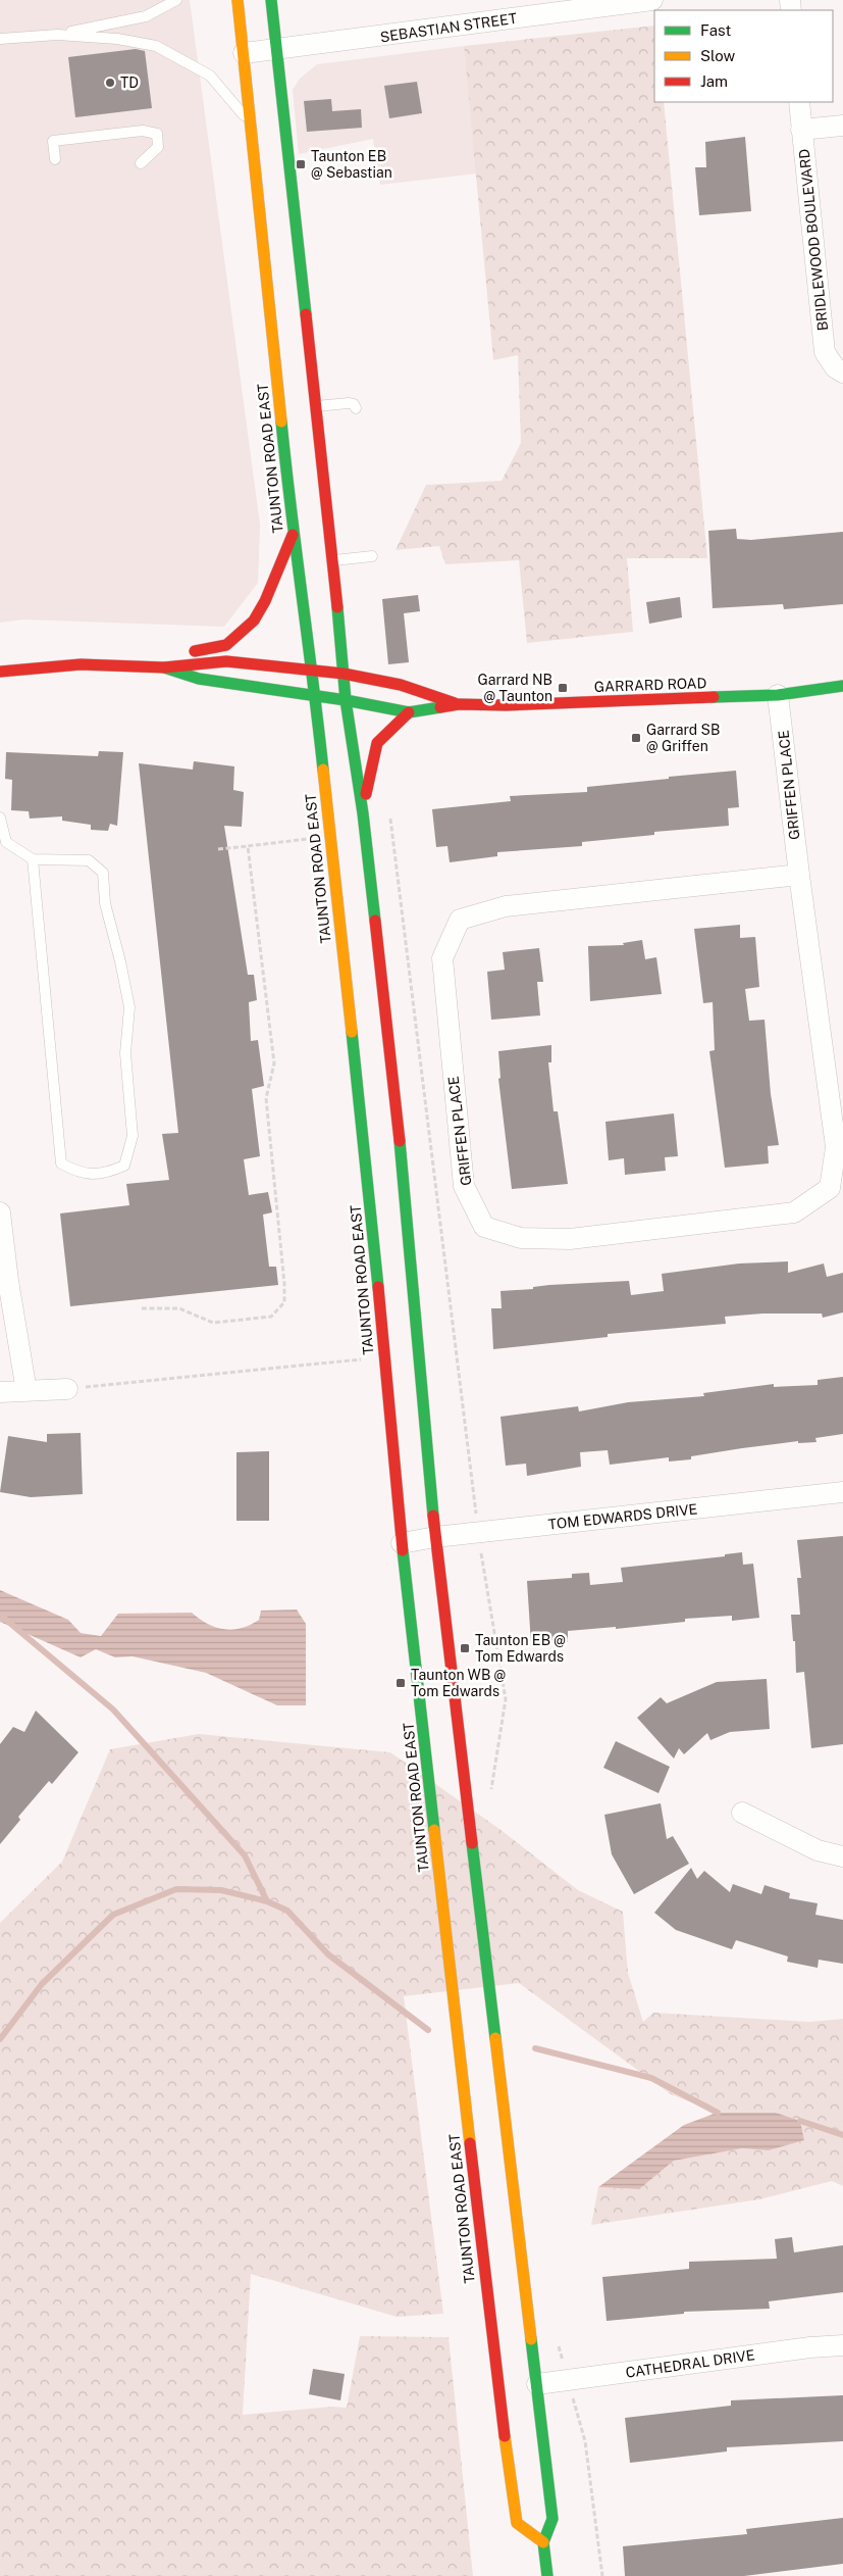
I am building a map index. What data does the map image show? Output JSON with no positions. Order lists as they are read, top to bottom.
{
  "streets": {
    "main road": ["TAUNTON ROAD EAST", "GARRARD ROAD"],
    "street": [
      "SEBASTIAN STREET",
      "BRIDLEWOOD BOULEVARD",
      "GRIFFEN PLACE",
      "TOM EDWARDS DRIVE",
      "CATHEDRAL DRIVE"
    ]
  },
  "crossings": [
    ["SEBASTIAN STREET", "TAUNTON ROAD EAST"],
    ["TAUNTON ROAD EAST", "GARRARD ROAD"],
    ["TAUNTON ROAD EAST", "TOM EDWARDS DRIVE"],
    ["GARRARD ROAD", "GRIFFEN PLACE"]
  ],
  "places": {
    "other": ["TD"],
    "transit": [
      "Taunton EB @ Sebastian",
      "Garrard NB @ Taunton",
      "Garrard SB @ Griffen",
      "Taunton EB @ Tom Edwards",
      "Taunton WB @ Tom Edwards"
    ]
  },
  "legend": ["Fast", "Slow", "Jam"]
}
